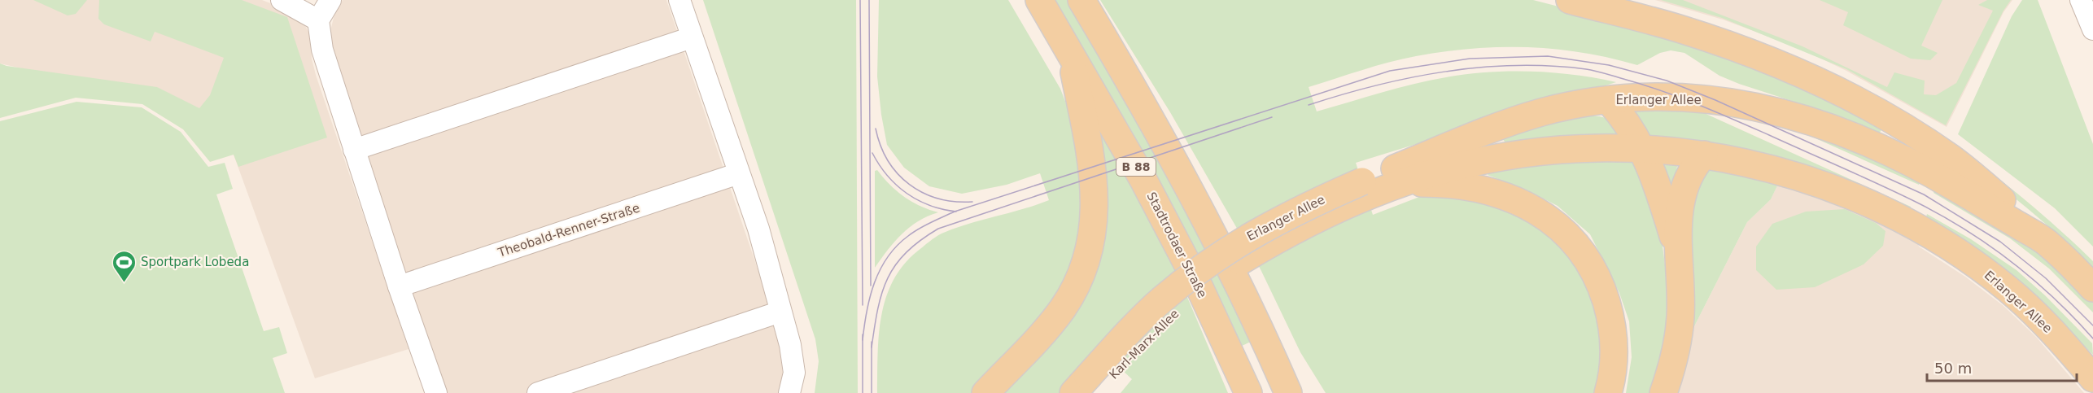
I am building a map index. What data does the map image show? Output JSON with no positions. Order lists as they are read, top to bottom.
{
  "streets": {
    "main road": [
      "Erlanger Allee",
      "B 88",
      "Stadtrodaer Straße",
      "Karl-Marx-Allee"
    ],
    "street": ["Theobald-Renner-Straße"]
  },
  "crossings": [
    ["Erlanger Allee", "Karl-Marx-Allee"]
  ],
  "places": {
    "sports": ["Sportpark Lobeda"]
  },
  "scale_bar": "50 m"
}
